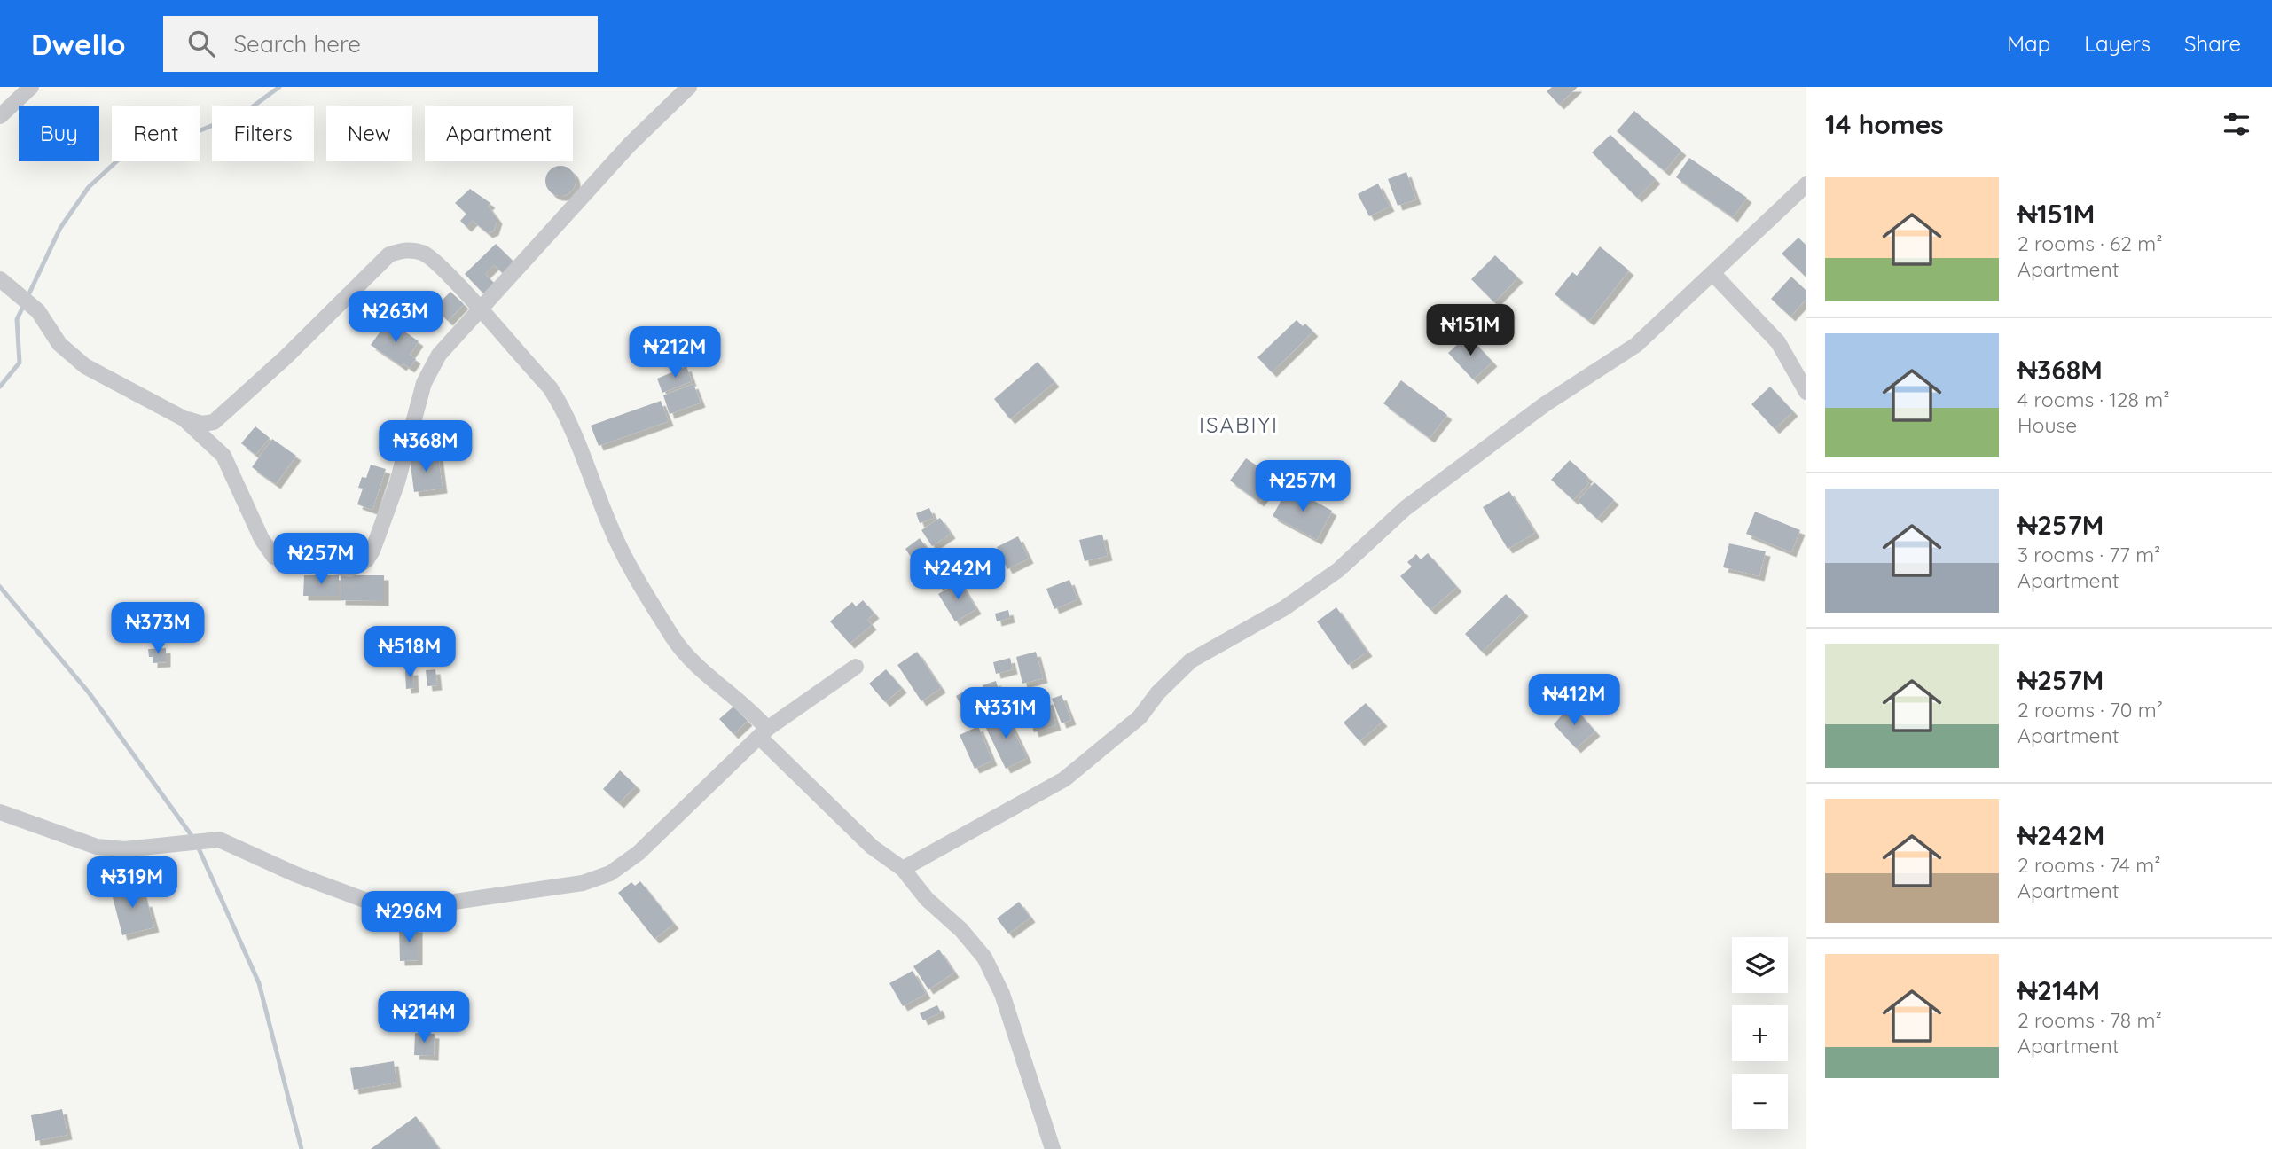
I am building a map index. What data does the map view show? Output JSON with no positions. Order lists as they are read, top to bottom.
{
  "districts": ["ISABIYI"],
  "page": {
    "header": "Dwello",
    "search": "Search here",
    "nav": ["Map", "Layers", "Share"],
    "heading": "14 homes",
    "chip": [
      "Buy",
      "Rent",
      "Filters",
      "New",
      "Apartment"
    ],
    "list": [
      {
        "name": "₦151M",
        "note": "2 rooms · 62 m² · Apartment"
      },
      {
        "name": "₦368M",
        "note": "4 rooms · 128 m² · House"
      },
      {
        "name": "₦257M",
        "note": "3 rooms · 77 m² · Apartment"
      },
      {
        "name": "₦257M",
        "note": "2 rooms · 70 m² · Apartment"
      },
      {
        "name": "₦242M",
        "note": "2 rooms · 74 m² · Apartment"
      },
      {
        "name": "₦214M",
        "note": "2 rooms · 78 m² · Apartment"
      }
    ],
    "price": [
      "₦263M",
      "₦151M",
      "₦212M",
      "₦368M",
      "₦257M",
      "₦257M",
      "₦242M",
      "₦373M",
      "₦518M",
      "₦412M",
      "₦331M",
      "₦319M",
      "₦296M",
      "₦214M"
    ],
    "map_buttons": ["+", "−"]
  }
}
